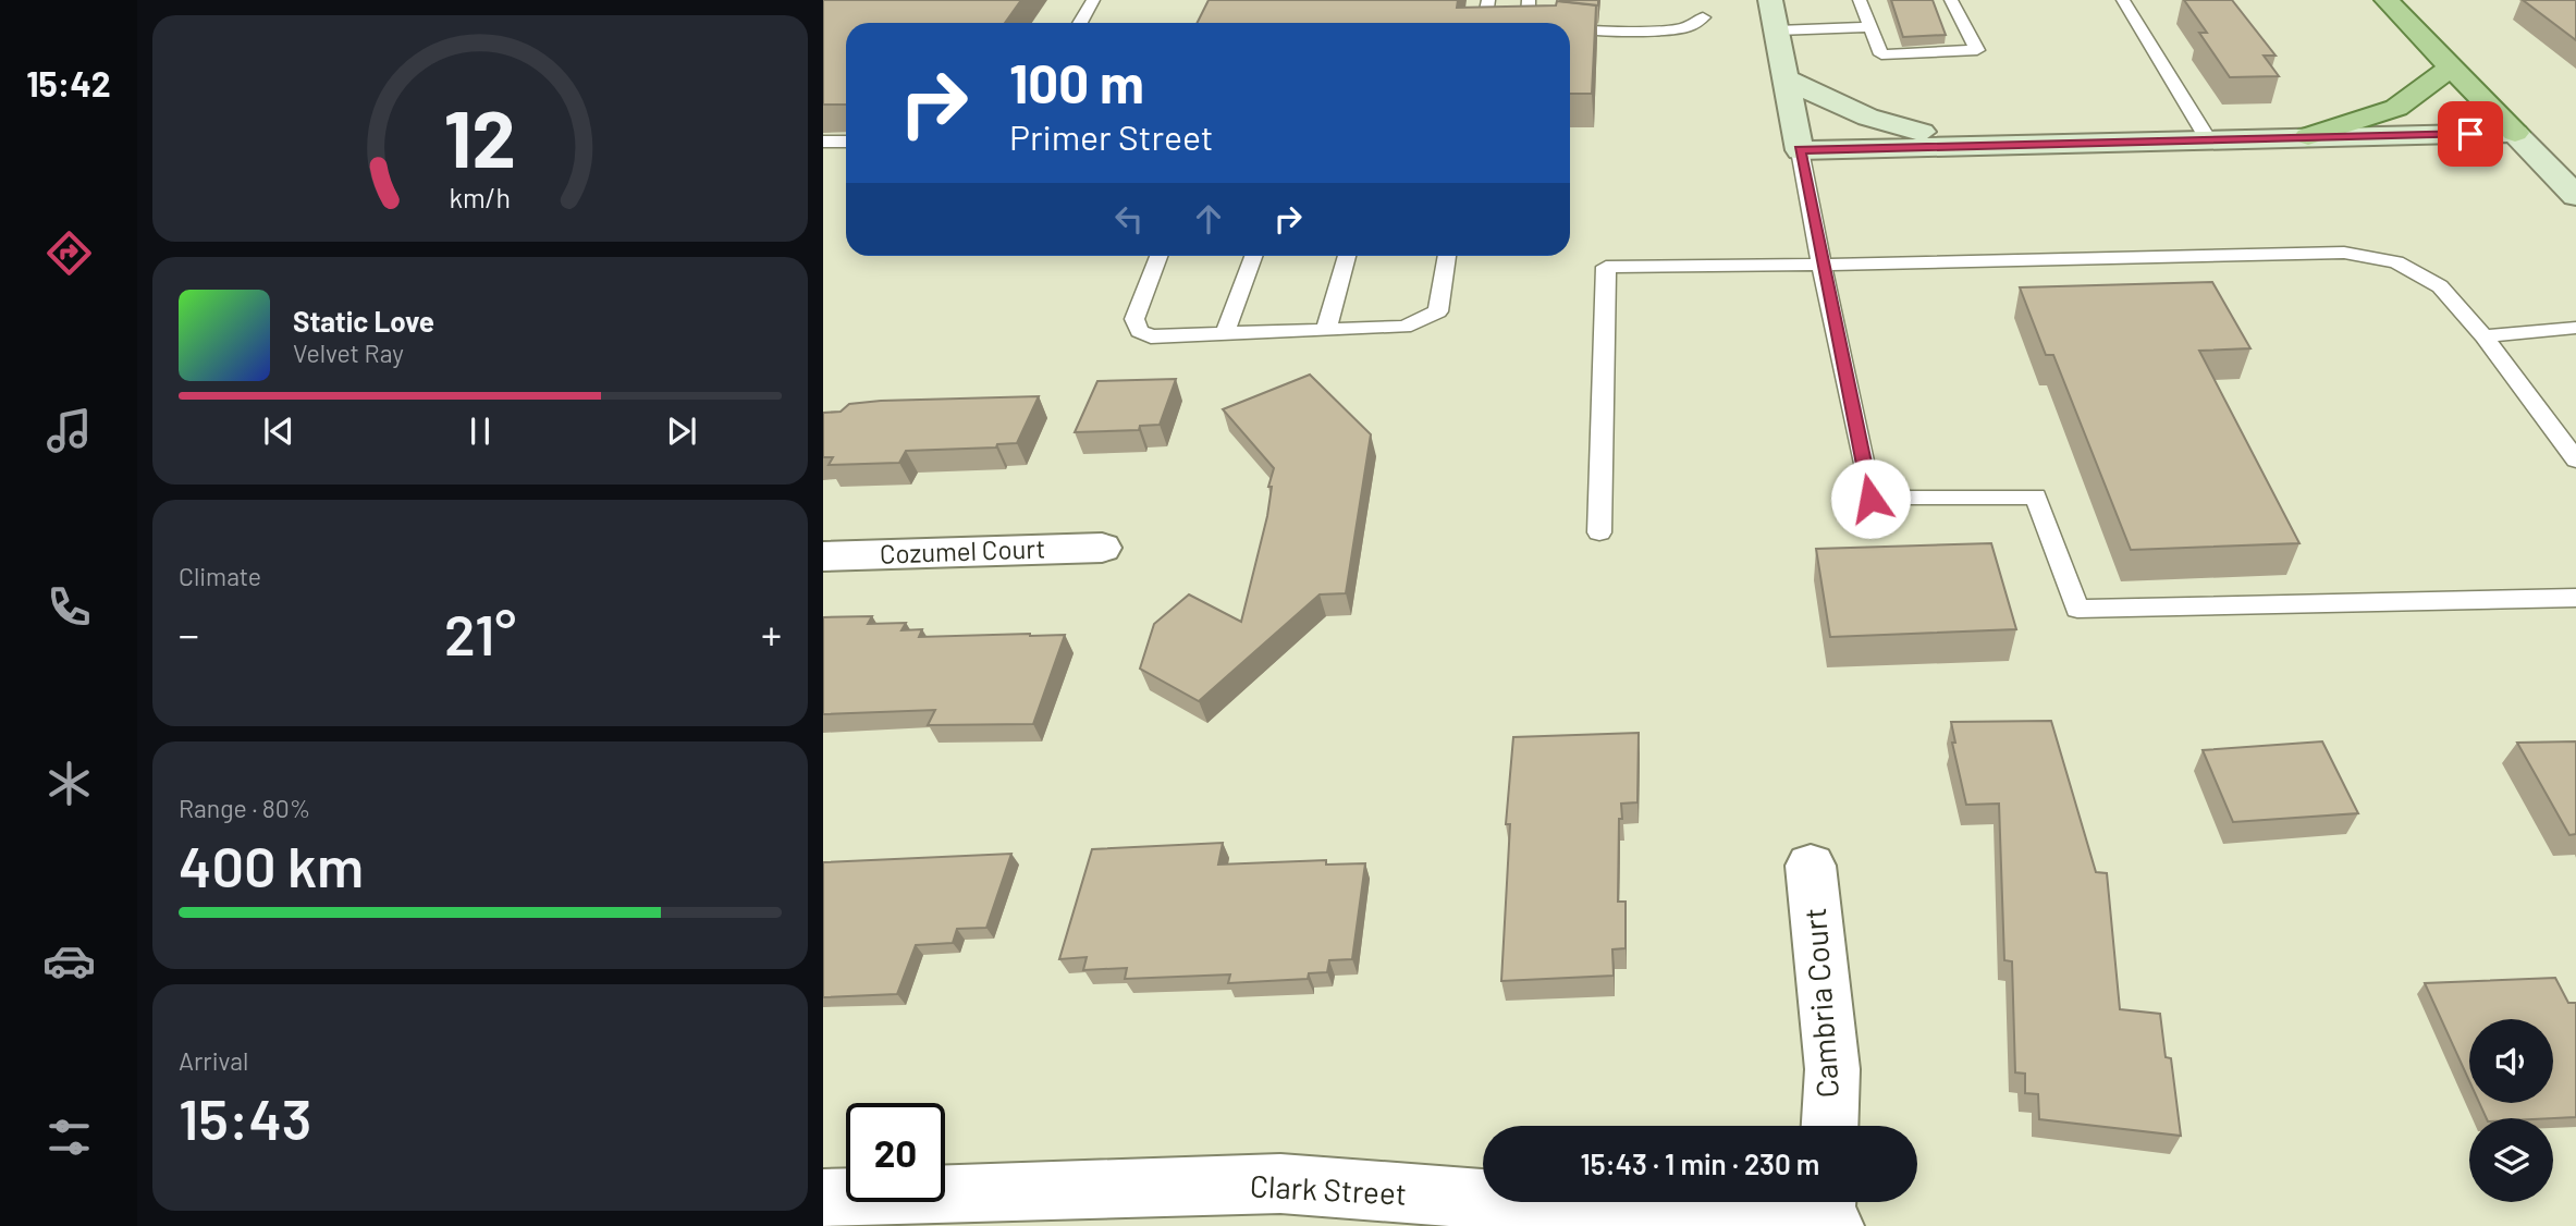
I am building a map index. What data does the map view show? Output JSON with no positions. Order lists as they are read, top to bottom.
{
  "streets": {
    "street": ["Cozumel Court", "Cambria Court", "Clark Street"]
  },
  "page": {
    "tabs": "15:42",
    "turn": ["100 m", "Primer Street"],
    "song": ["Static Love", "Velvet Ray"],
    "tile": [
      "Climate",
      ["Range · 80%", "400 km"],
      ["Arrival", "15:43"]
    ],
    "heat": ["−", "21°", "+"],
    "limit": "20",
    "trip": "15:43 · 1 min · 230 m",
    "gauge": ["12", "km/h"]
  }
}
